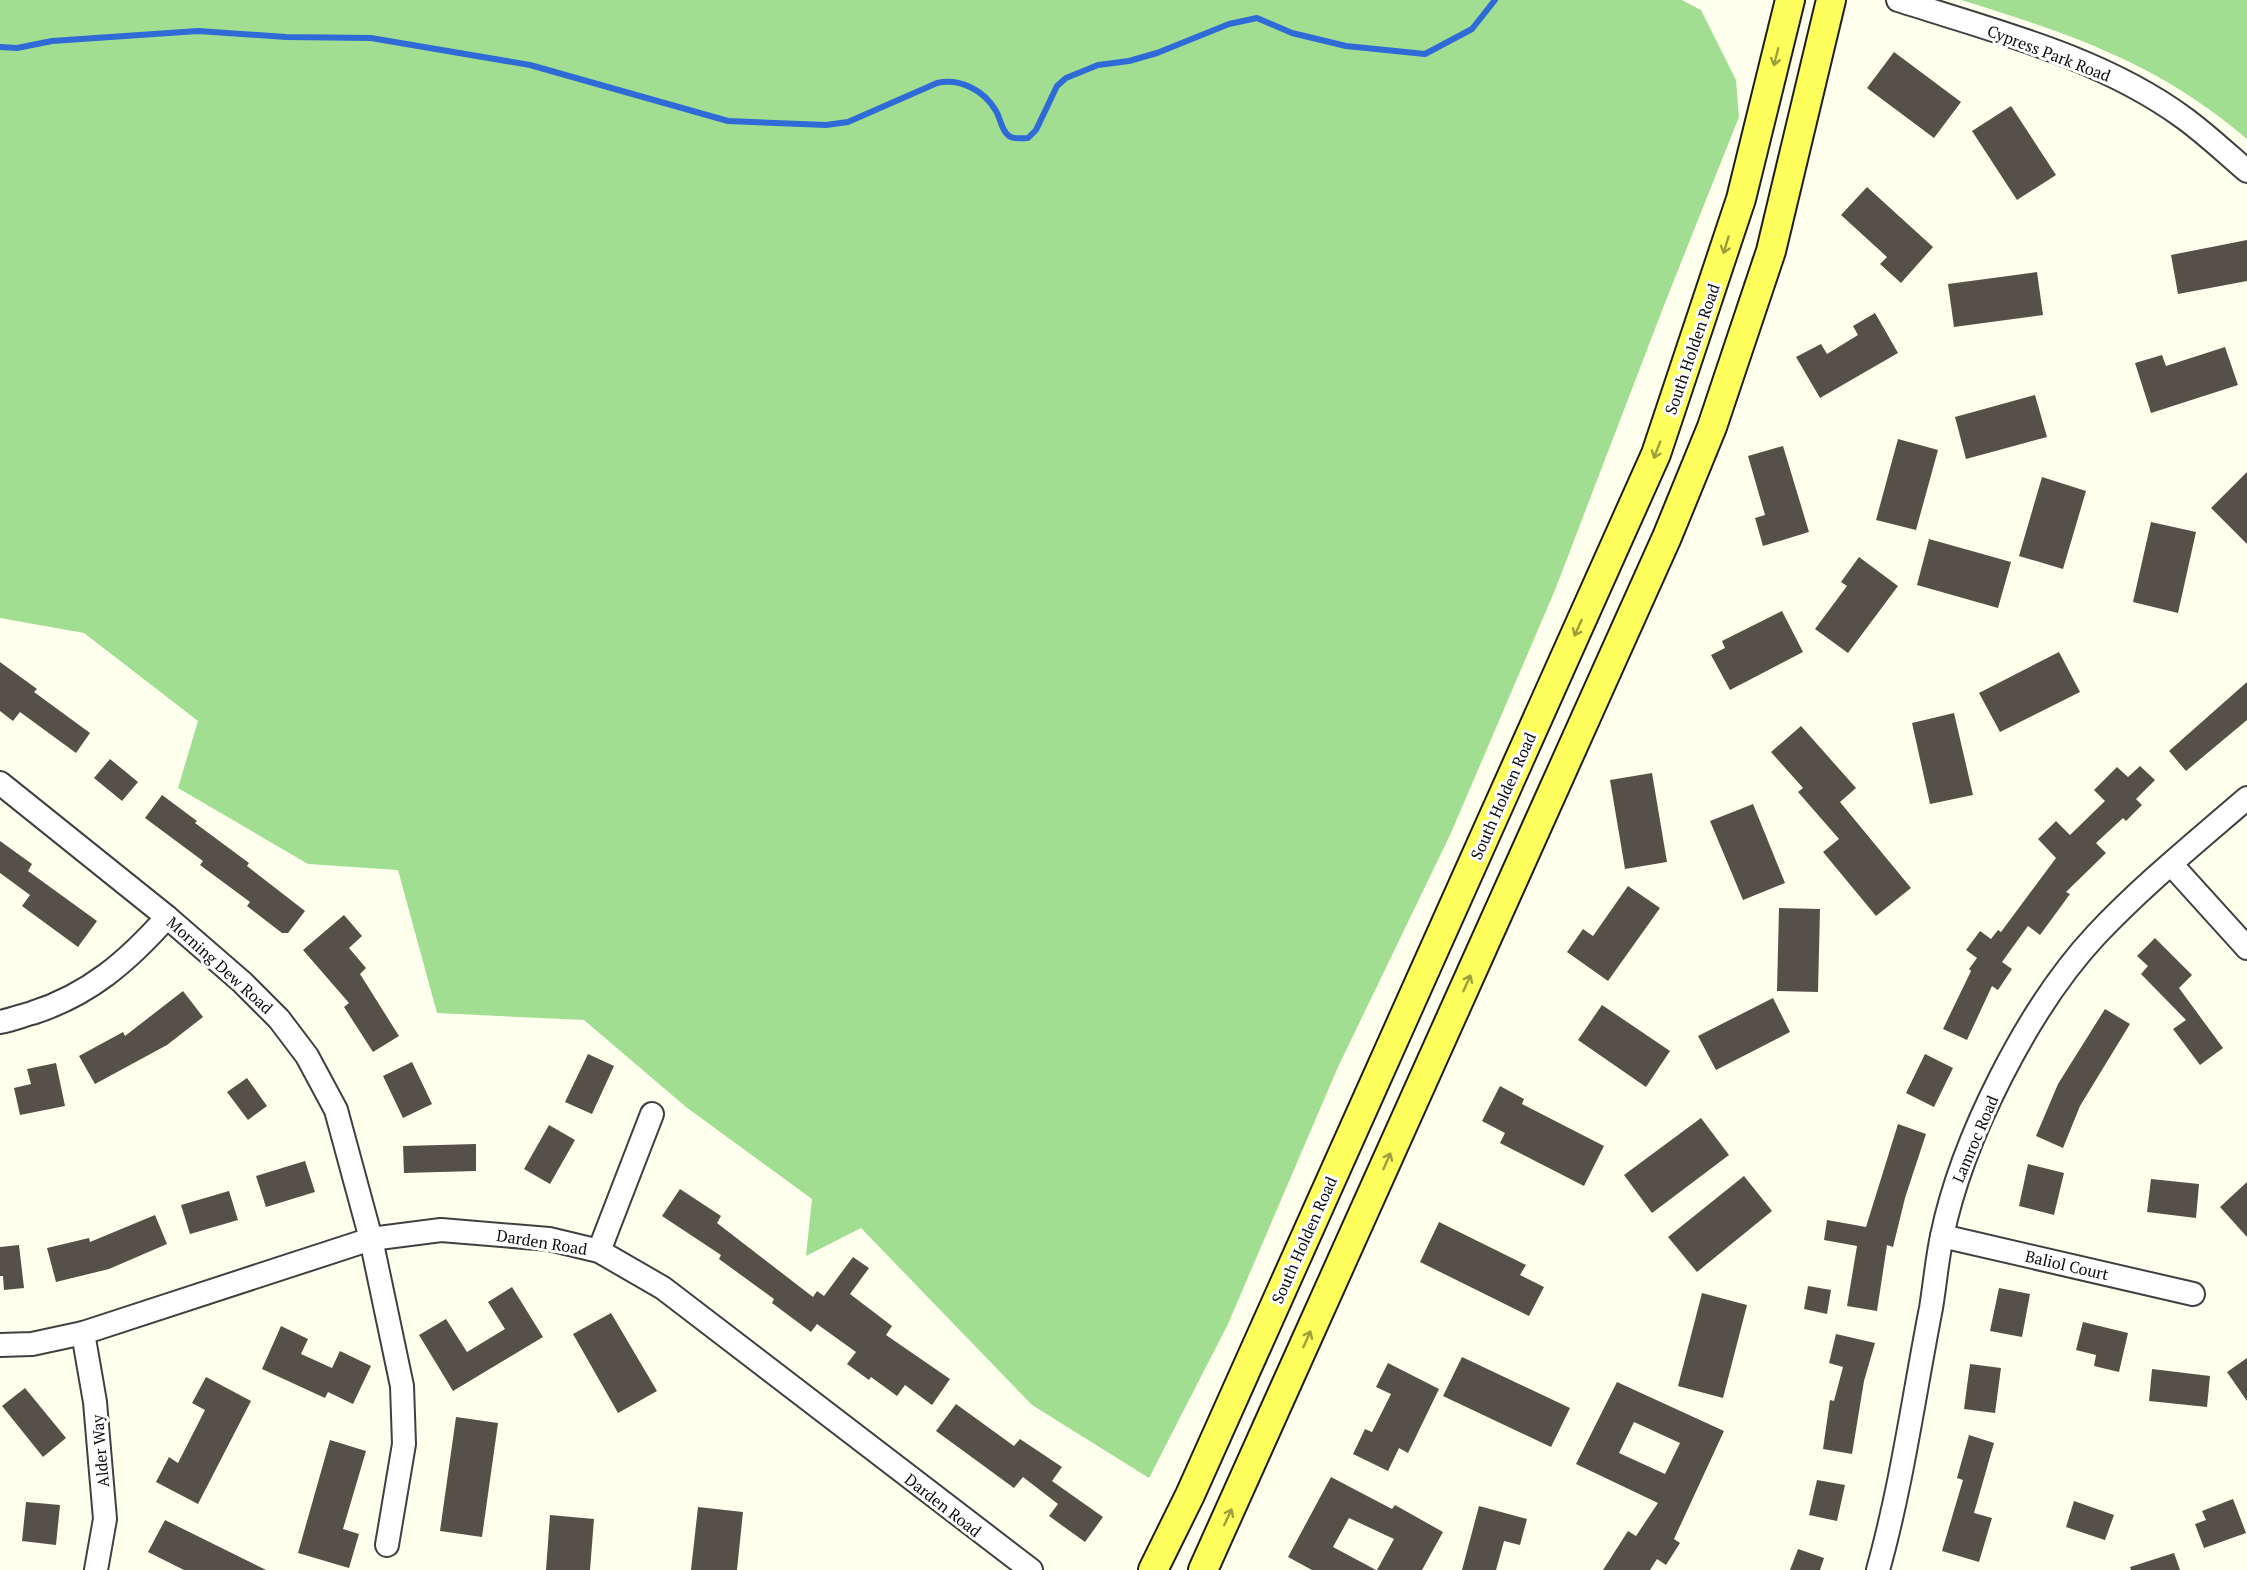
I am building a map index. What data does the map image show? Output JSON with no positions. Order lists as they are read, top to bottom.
{
  "streets": {
    "main road": ["South Holden Road"],
    "street": [
      "Cypress Park Road",
      "Morning Dew Road",
      "Lamroc Road",
      "Darden Road",
      "Baliol Court",
      "Alder Way"
    ]
  },
  "crossings": [
    ["Morning Dew Road", "Darden Road"],
    ["Lamroc Road", "Baliol Court"],
    ["Darden Road", "Alder Way"]
  ]
}
